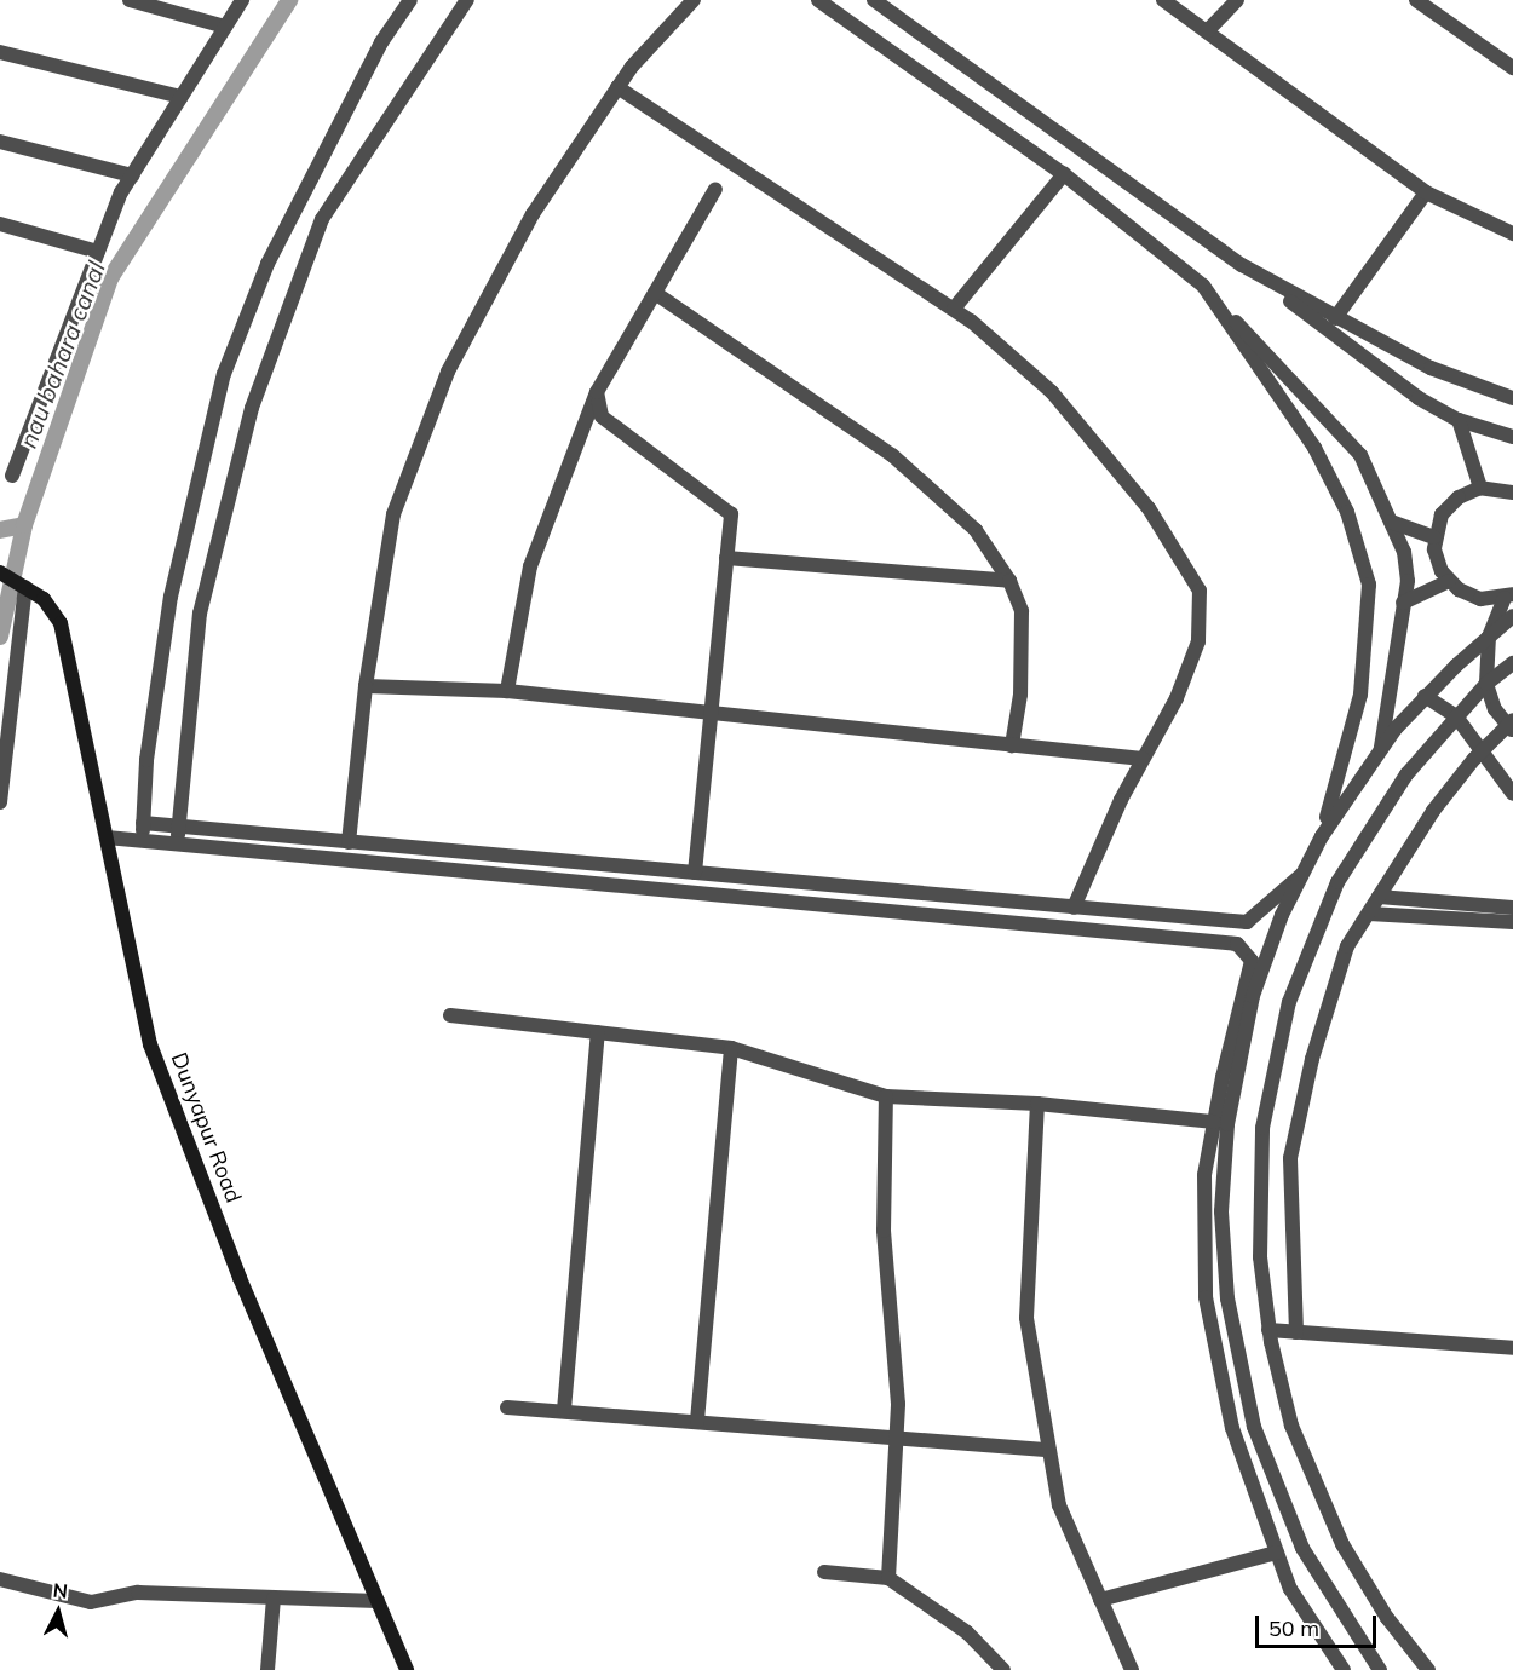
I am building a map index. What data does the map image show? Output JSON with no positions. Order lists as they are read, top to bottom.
{
  "streets": {
    "main road": ["Dunyapur Road"]
  },
  "water": ["nau bahara canal"],
  "scale_bar": "50 m",
  "north": "top"
}
